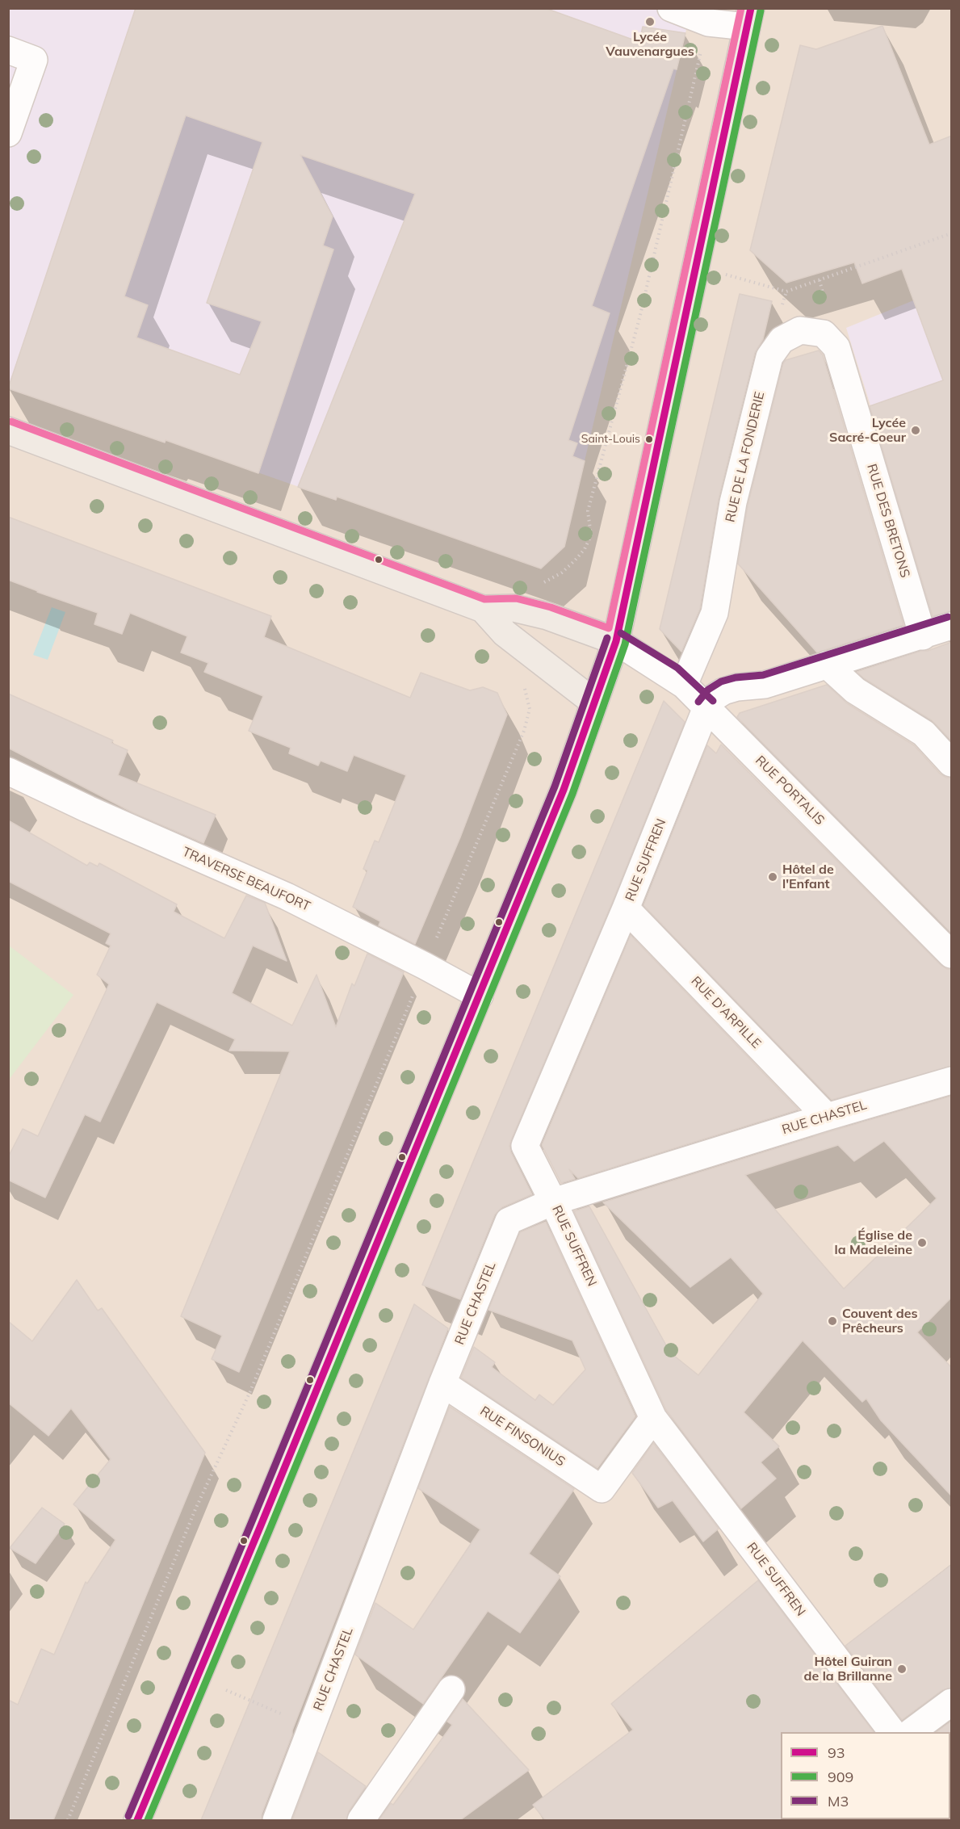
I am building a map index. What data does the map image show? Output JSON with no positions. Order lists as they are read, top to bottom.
{
  "streets": {
    "street": [
      "RUE DE LA FONDERIE",
      "RUE DES BRETONS",
      "RUE PORTALIS",
      "RUE SUFFREN",
      "TRAVERSE BEAUFORT",
      "RUE D'ARPILLE",
      "RUE CHASTEL",
      "RUE FINSONIUS"
    ]
  },
  "crossings": [
    ["RUE DE LA FONDERIE", "RUE DES BRETONS"],
    ["RUE DE LA FONDERIE", "RUE PORTALIS"],
    ["RUE PORTALIS", "RUE SUFFREN"],
    ["RUE SUFFREN", "RUE D'ARPILLE"],
    ["RUE SUFFREN", "RUE CHASTEL"],
    ["RUE SUFFREN", "RUE FINSONIUS"],
    ["RUE D'ARPILLE", "RUE CHASTEL"],
    ["RUE CHASTEL", "RUE FINSONIUS"]
  ],
  "places": [
    "Lycée Vauvenargues",
    "Lycée Sacré-Coeur",
    "Saint-Louis",
    "Hôtel de l'Enfant",
    "Église de la Madeleine",
    "Couvent des Prêcheurs",
    "Hôtel Guiran de la Brillanne"
  ],
  "lines": ["transit line 93", "transit line 909", "transit line M3"],
  "legend": ["93", "909", "M3"]
}
